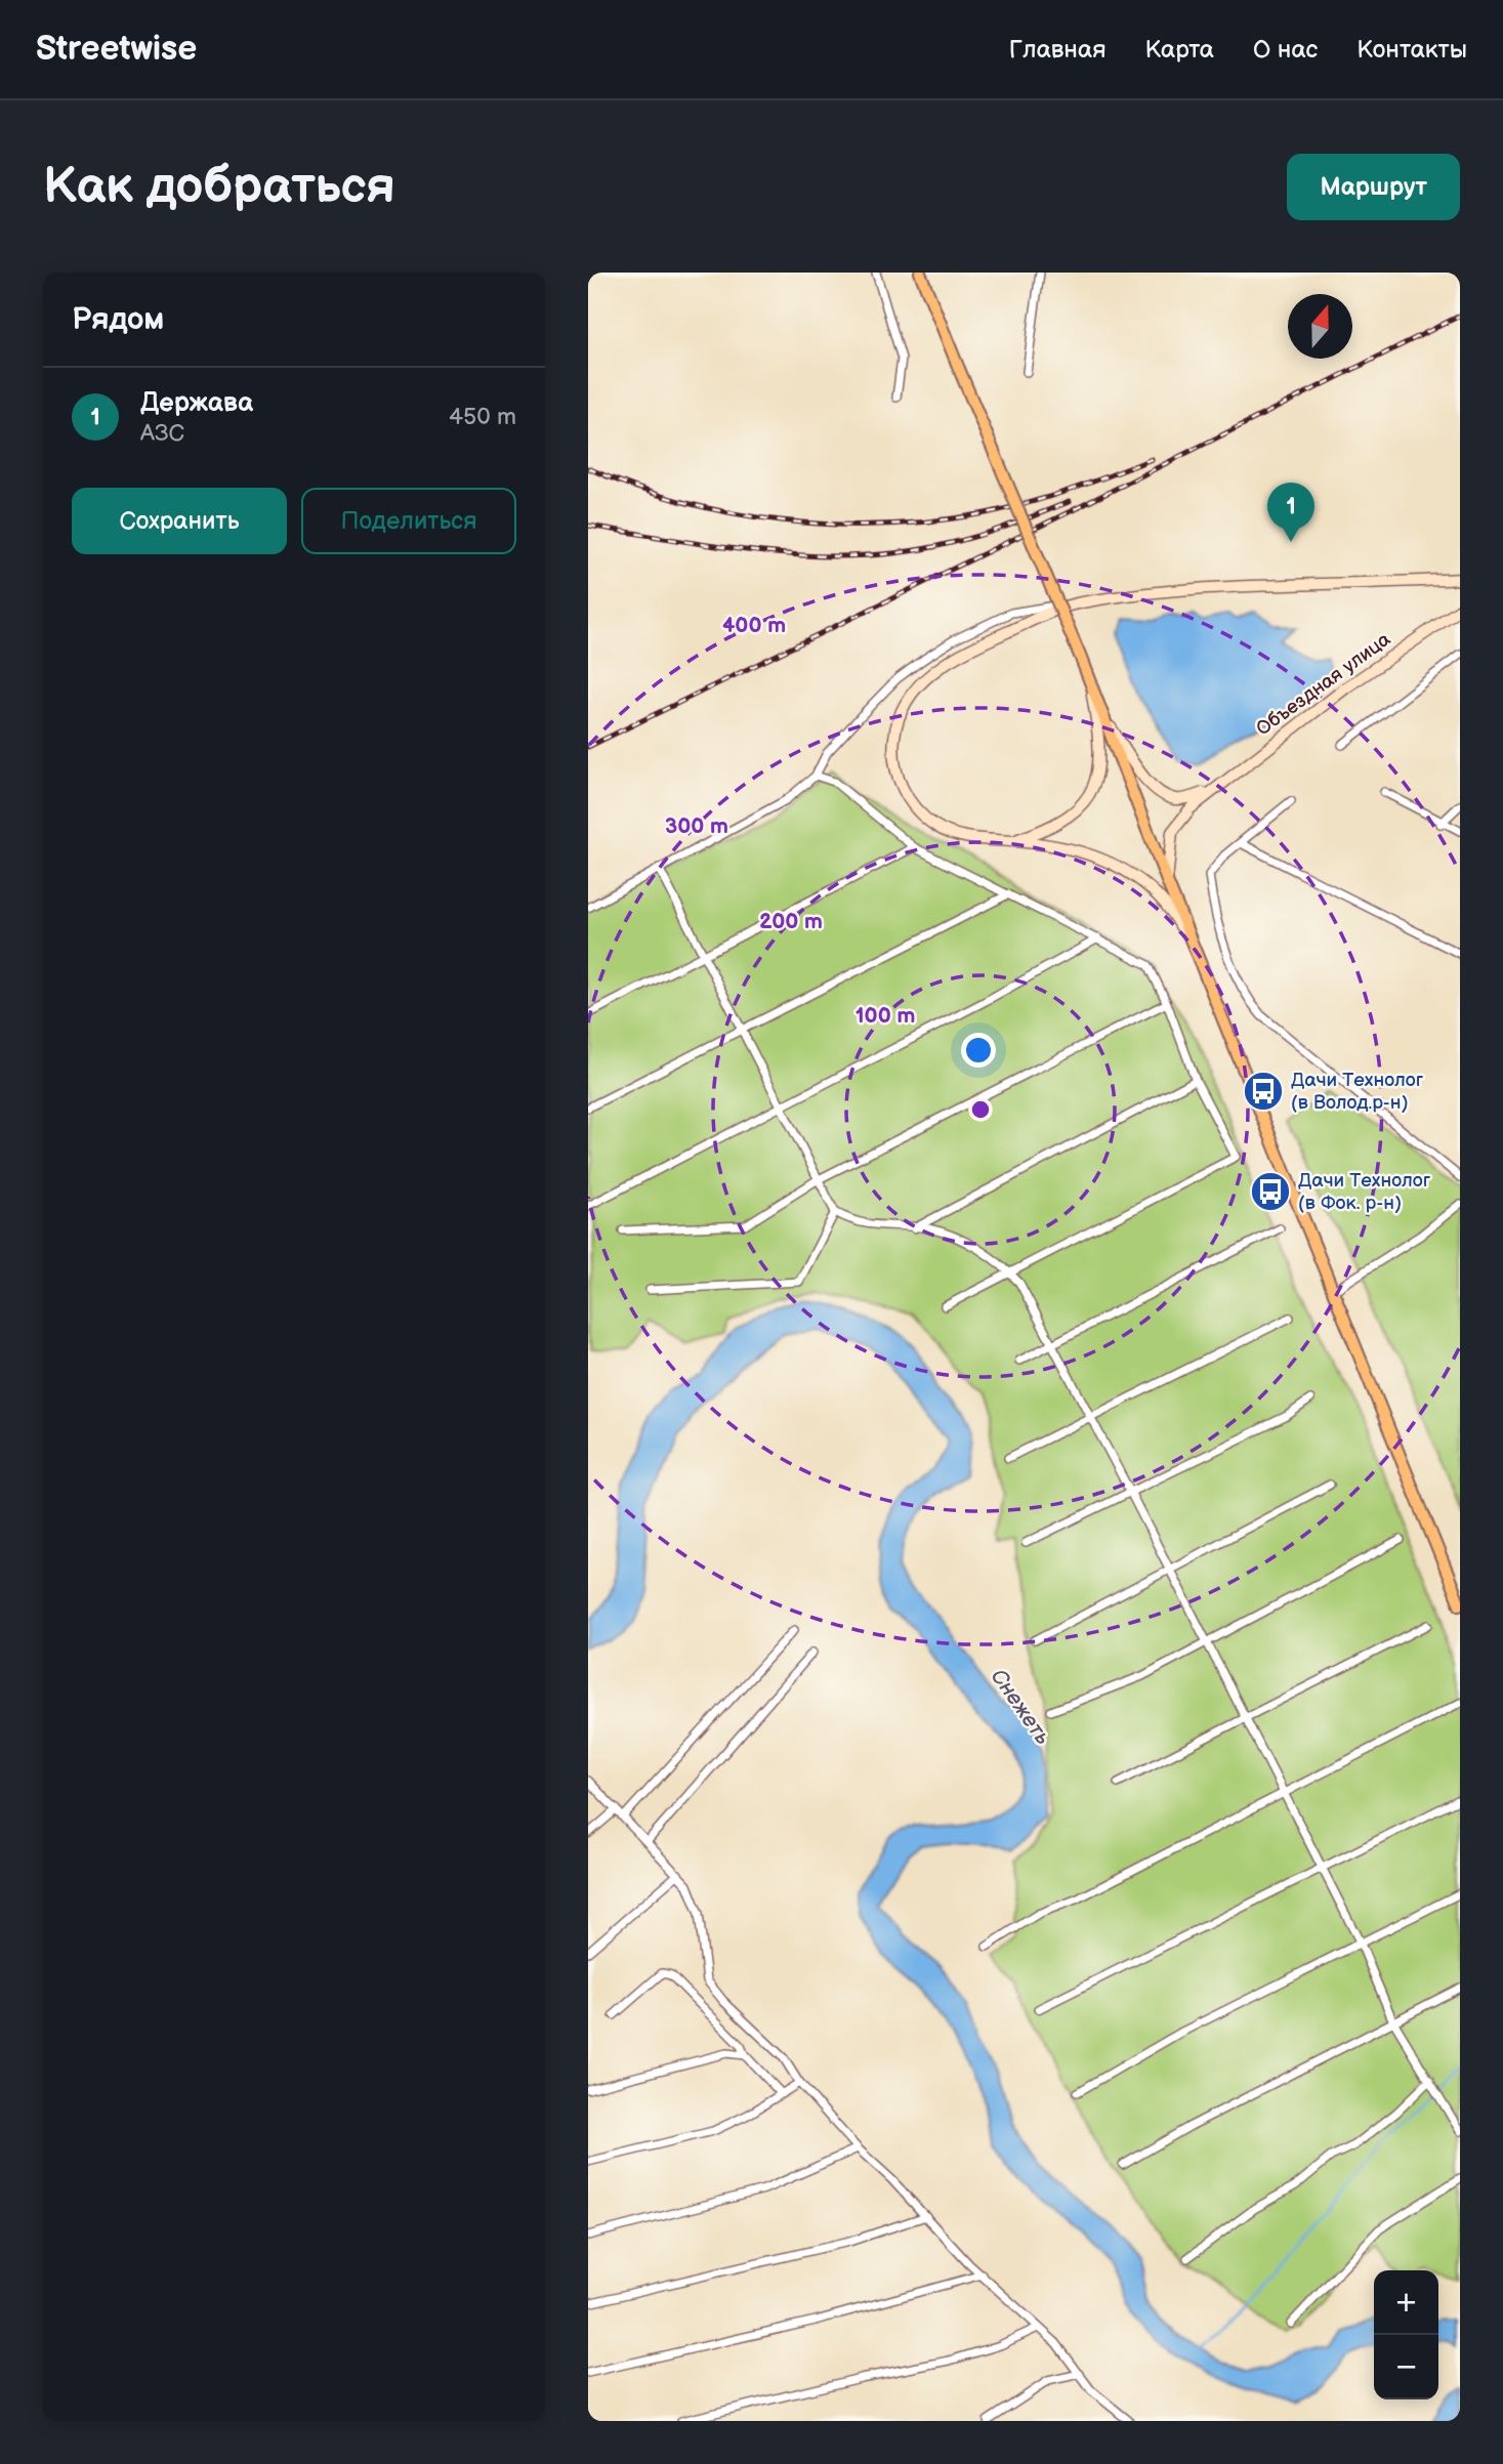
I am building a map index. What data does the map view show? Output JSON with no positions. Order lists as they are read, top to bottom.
{
  "streets": {
    "street": ["Объездная улица"]
  },
  "water": ["Снежеть"],
  "places": {
    "bus stop": ["Дачи Технолог (в Волод.р-н)", "Дачи Технолог (в Фок. р-н)"]
  },
  "north": "top",
  "page": {
    "header": "Streetwise",
    "nav": [
      "Главная",
      "Карта",
      "О нас",
      "Контакты"
    ],
    "buttons": [
      "Маршрут",
      ["Сохранить", "Поделиться"]
    ],
    "title": "Как добраться",
    "heading": "Рядом",
    "list": [
      {
        "mark": "1",
        "name": "Держава",
        "note": "АЗС",
        "value": "450 m"
      }
    ],
    "pins": "1",
    "map_buttons": ["+", "−"]
  },
  "rings": [
    "400 m",
    "300 m",
    "200 m",
    "100 m"
  ]
}
